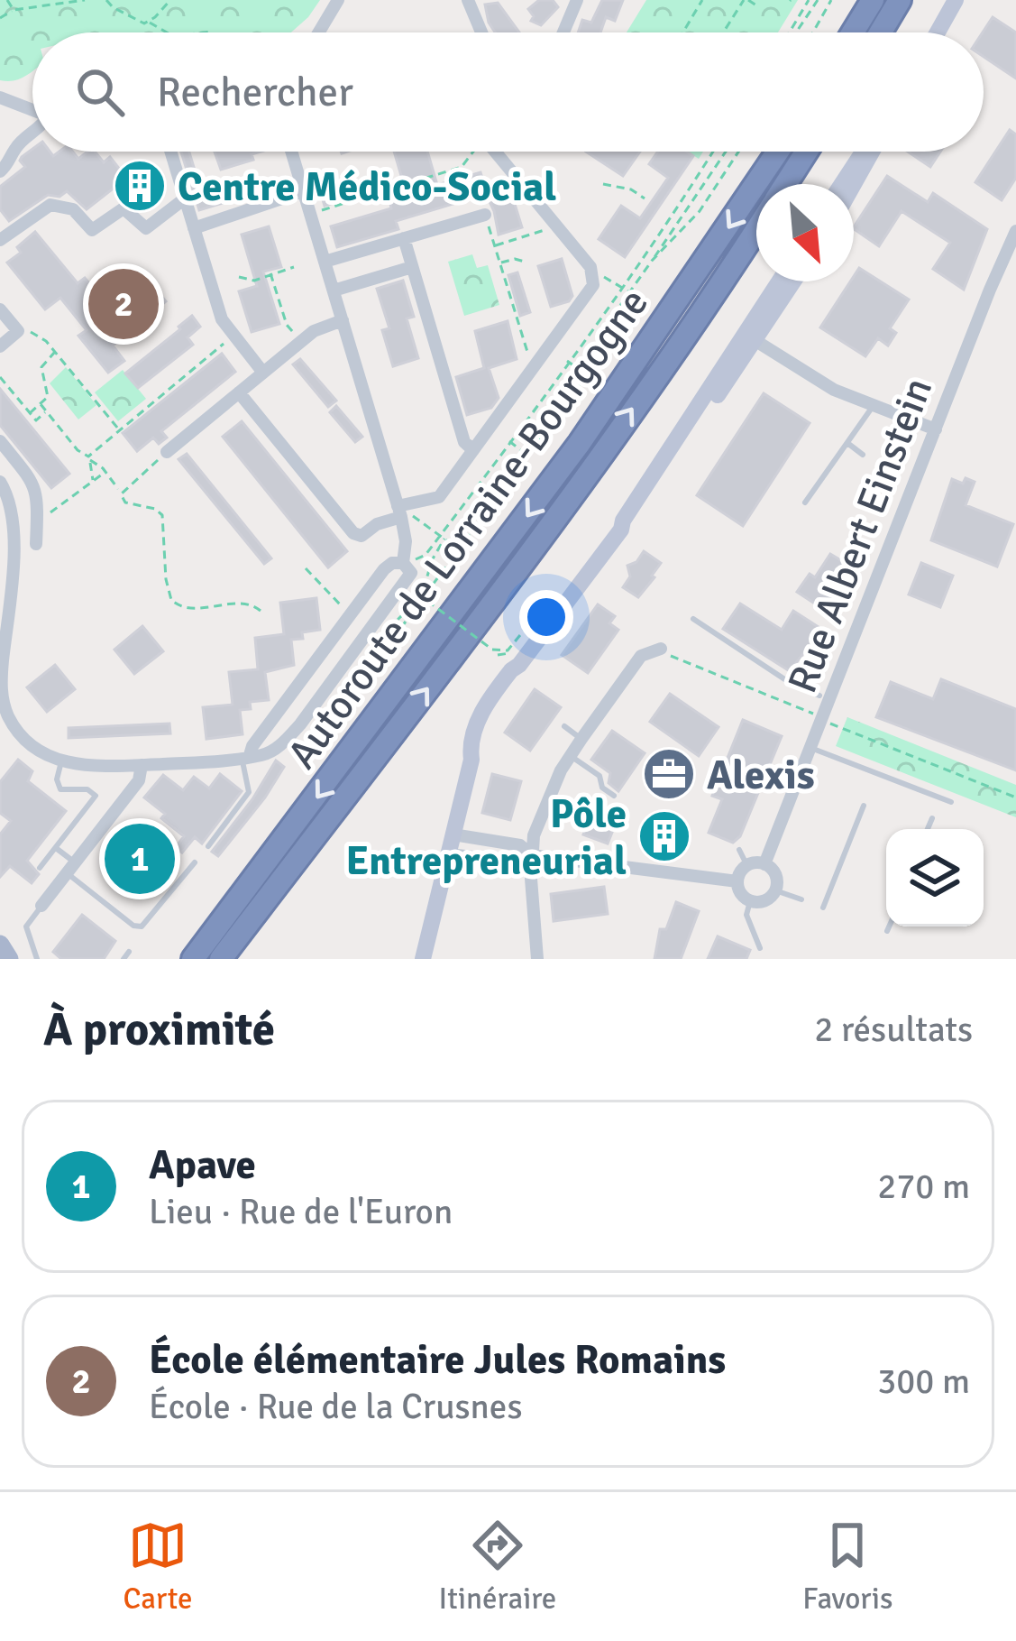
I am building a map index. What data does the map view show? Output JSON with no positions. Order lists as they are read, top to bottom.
{
  "streets": {
    "highway": ["Autoroute de Lorraine-Bourgogne"],
    "street": ["Rue Albert Einstein"]
  },
  "places": {
    "building": ["Centre Médico-Social", "Pôle Entrepreneurial"],
    "office": ["Alexis"]
  },
  "north": "bottom right",
  "page": {
    "search": "Rechercher",
    "pins": ["2", "1"],
    "heading": ["À proximité", "2 résultats"],
    "list": [
      {
        "mark": "1",
        "name": "Apave",
        "note": "Lieu · Rue de l'Euron",
        "value": "270 m"
      },
      {
        "mark": "2",
        "name": "École élémentaire Jules Romains",
        "note": "École · Rue de la Crusnes",
        "value": "300 m"
      }
    ],
    "nav": ["Carte", "Itinéraire", "Favoris"]
  }
}
